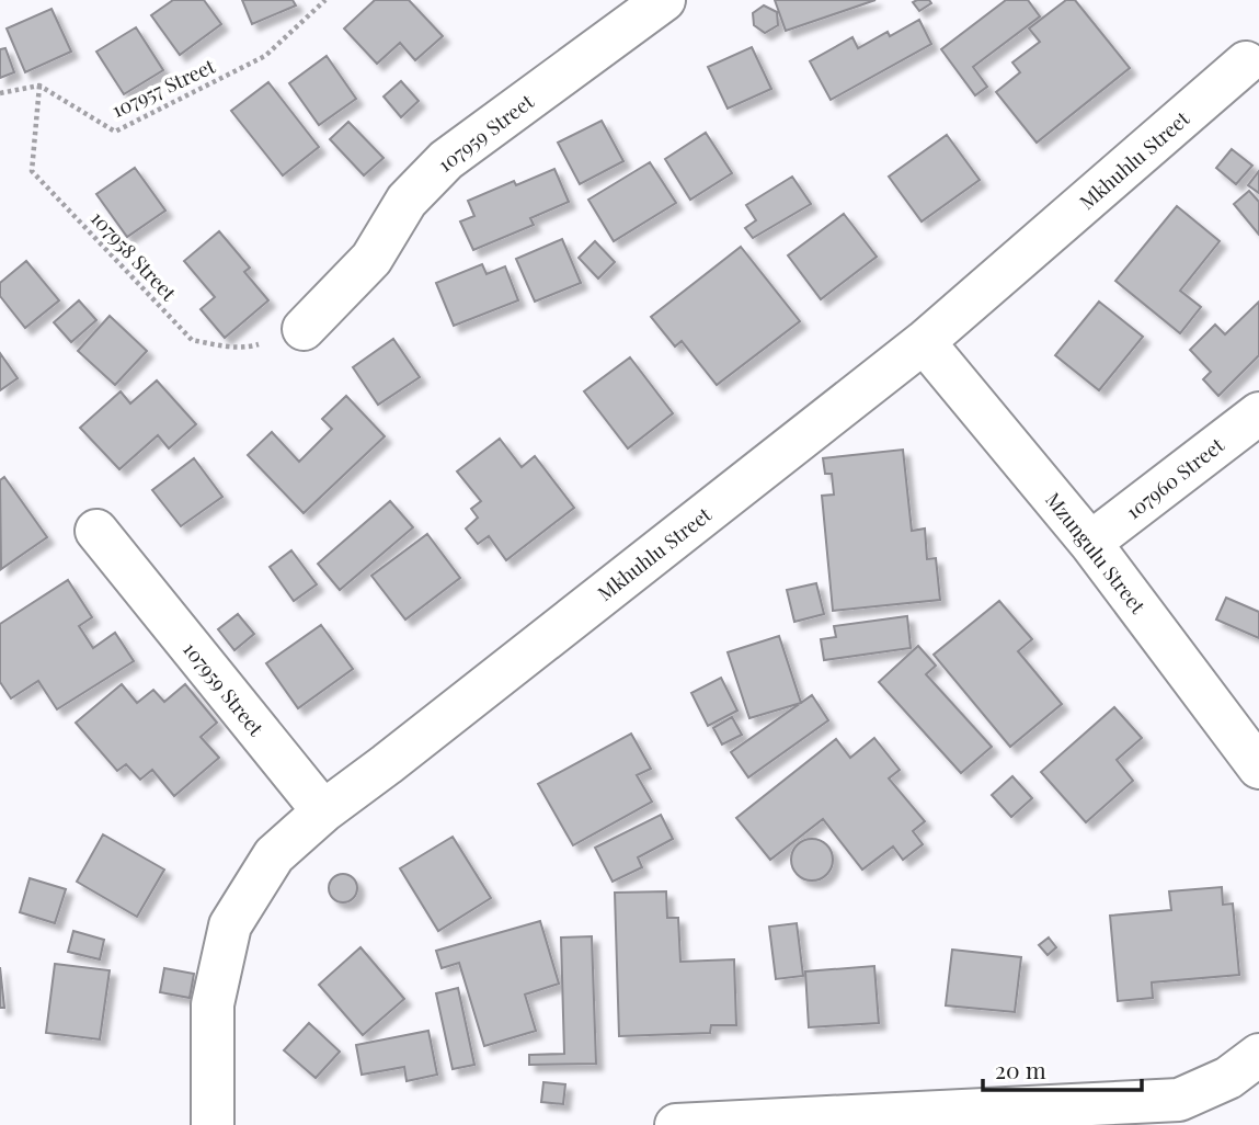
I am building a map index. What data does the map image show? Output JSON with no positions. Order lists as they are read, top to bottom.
{
  "streets": {
    "street": [
      "107959 Street",
      "Mkhuhlu Street",
      "107960 Street",
      "Mzungulu Street"
    ],
    "path": ["107957 Street", "107958 Street"]
  },
  "crossings": [
    ["107957 Street", "107958 Street"],
    ["107959 Street", "Mkhuhlu Street"],
    ["107959 Street", "107958 Street"],
    ["Mkhuhlu Street", "Mzungulu Street"],
    ["107960 Street", "Mzungulu Street"]
  ],
  "scale_bar": "20 m"
}
